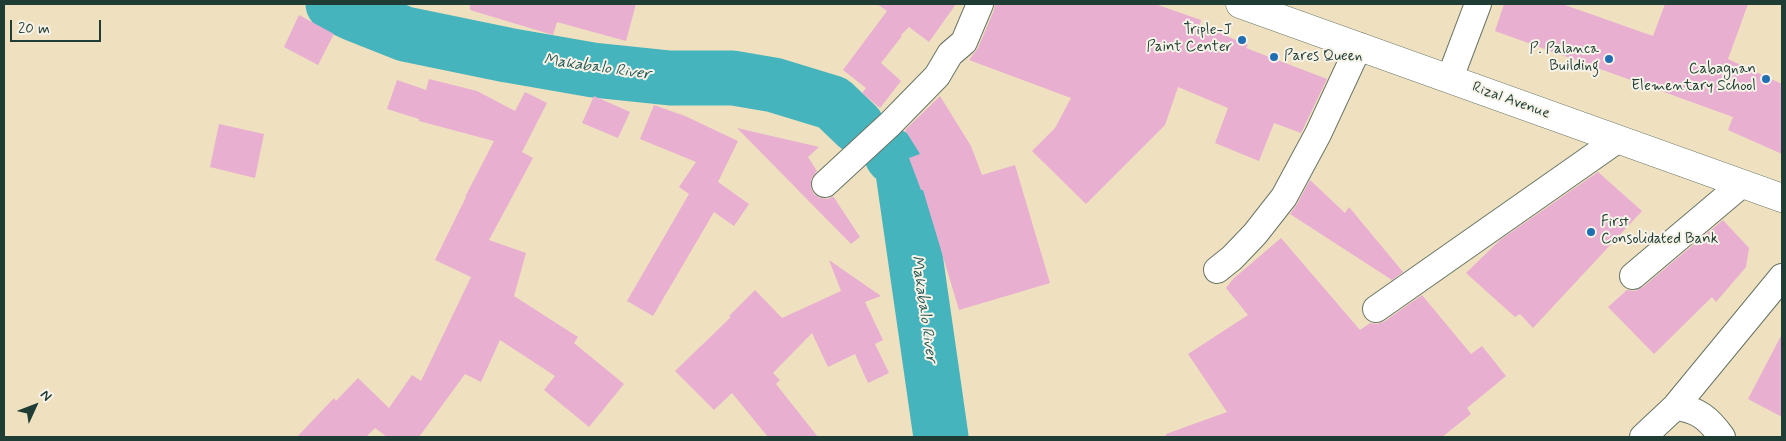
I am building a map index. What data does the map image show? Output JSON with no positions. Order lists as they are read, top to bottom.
{
  "streets": {
    "main road": ["Rizal Avenue"]
  },
  "water": ["Makabalo River"],
  "places": [
    "Triple-J Paint Center",
    "Pares Queen",
    "P. Palanca Building",
    "Cabagnan Elementary School",
    "First Consolidated Bank"
  ],
  "scale_bar": "20 m",
  "north": "top right"
}
